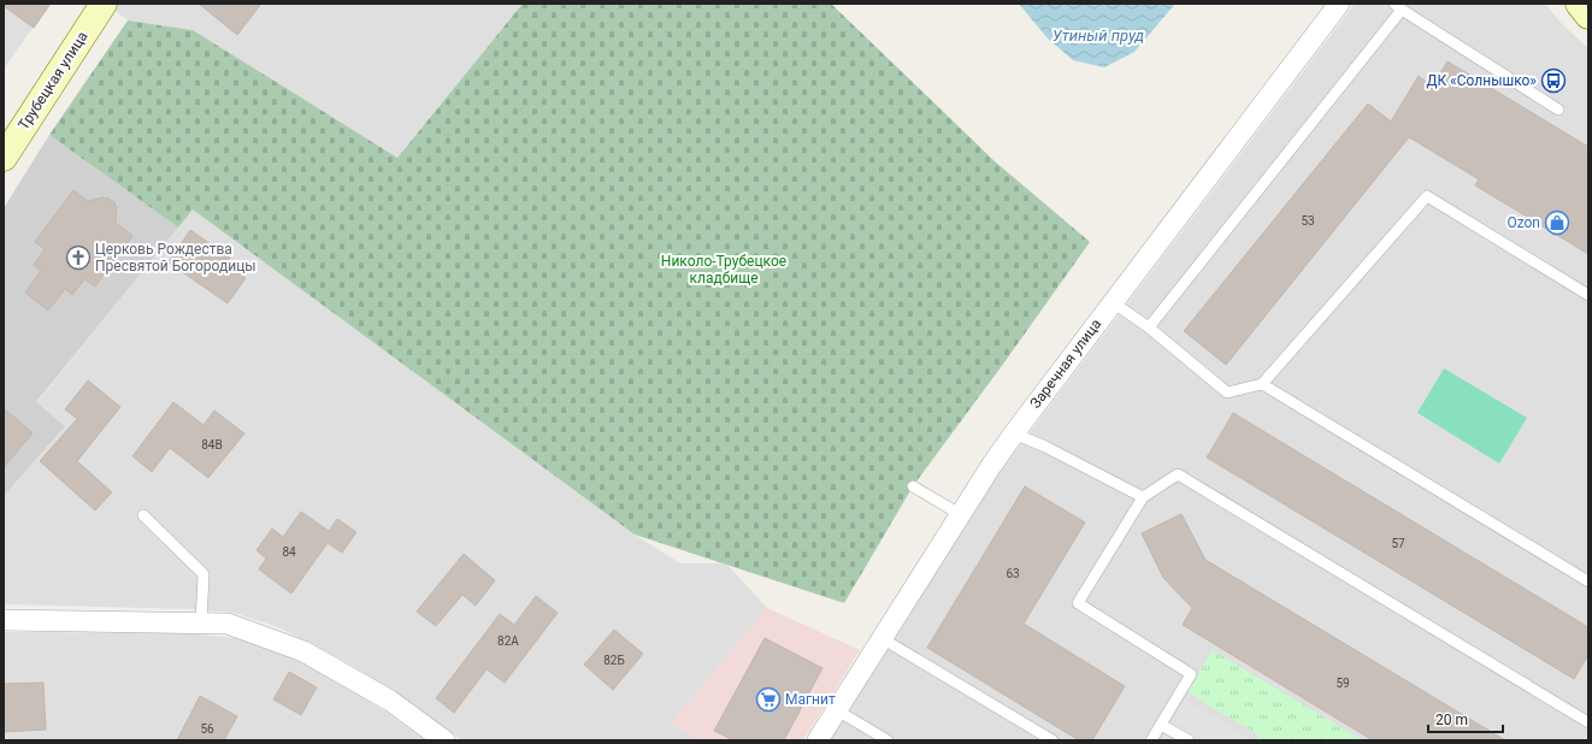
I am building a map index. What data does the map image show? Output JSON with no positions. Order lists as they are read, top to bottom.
{
  "streets": {
    "main road": ["Трубецкая улица"],
    "street": ["Заречная улица"]
  },
  "water": ["Утиный пруд"],
  "parks": ["Николо-Трубецкое кладбище"],
  "places": {
    "bus stop": ["ДК «Солнышко»"],
    "shop": ["Ozon"],
    "church": ["Церковь Рождества Пресвятой Богородицы"],
    "supermarket": ["Магнит"]
  },
  "house_numbers": [
    "53",
    "84В",
    "57",
    "84",
    "63",
    "82А",
    "82Б",
    "59",
    "56"
  ],
  "scale_bar": "20 m"
}
